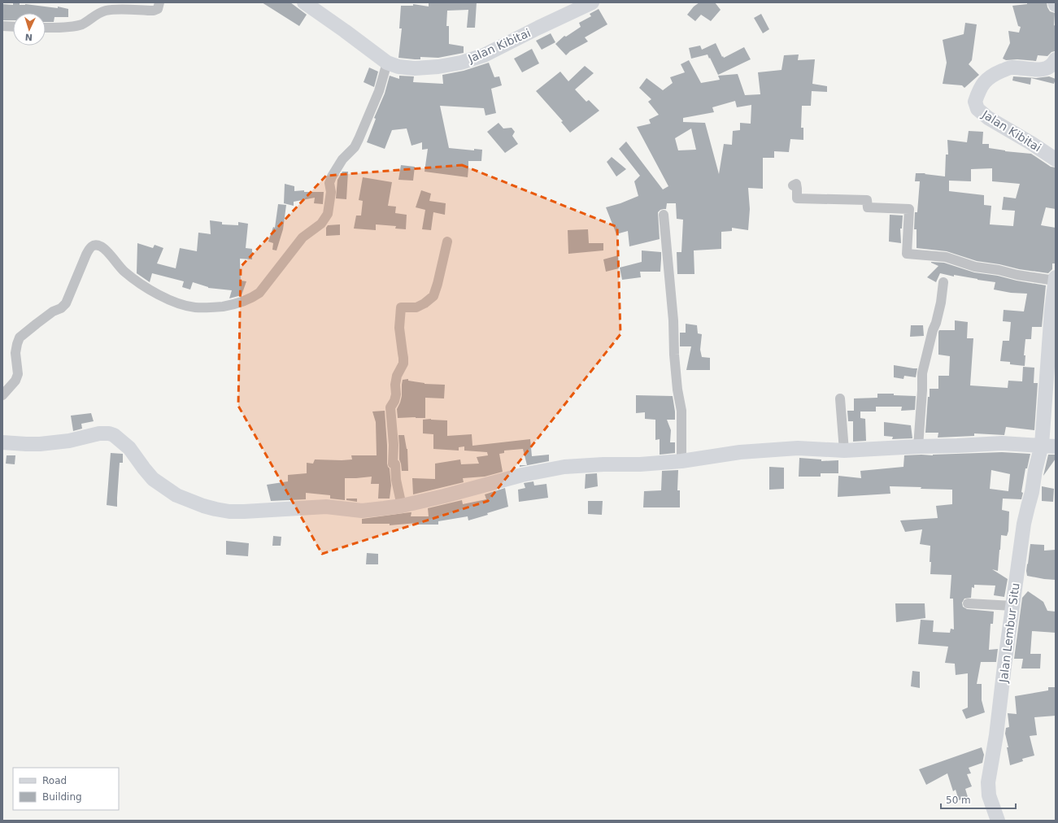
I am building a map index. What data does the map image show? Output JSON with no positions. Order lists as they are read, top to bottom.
{
  "streets": {
    "street": ["Jalan Kibitai", "Jalan Lembur Situ"]
  },
  "legend": ["Road", "Building"],
  "scale_bar": "50 m",
  "north": "bottom"
}
